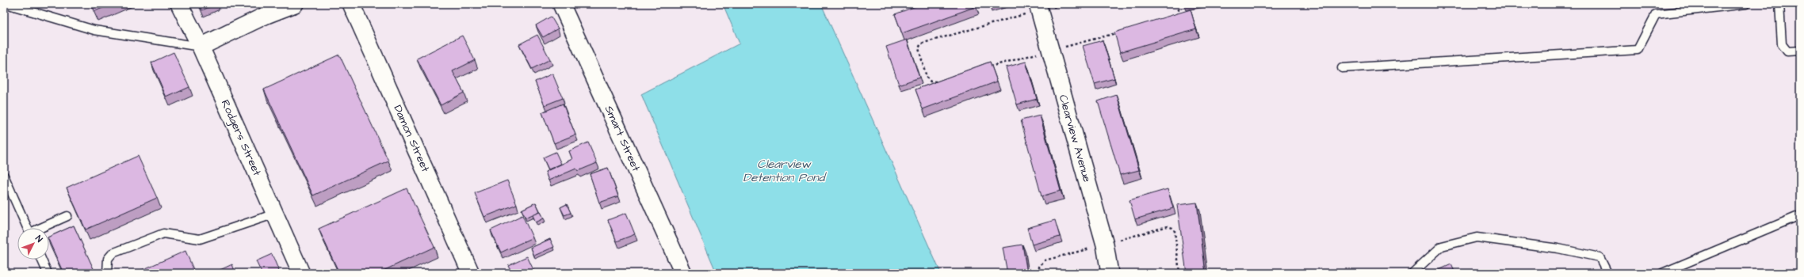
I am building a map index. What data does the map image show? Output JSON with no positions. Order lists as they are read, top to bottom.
{
  "streets": {
    "street": [
      "Rodgers Street",
      "Damon Street",
      "Smart Street",
      "Clearview Avenue"
    ]
  },
  "water": ["Clearview Detention Pond"],
  "north": "top right"
}
